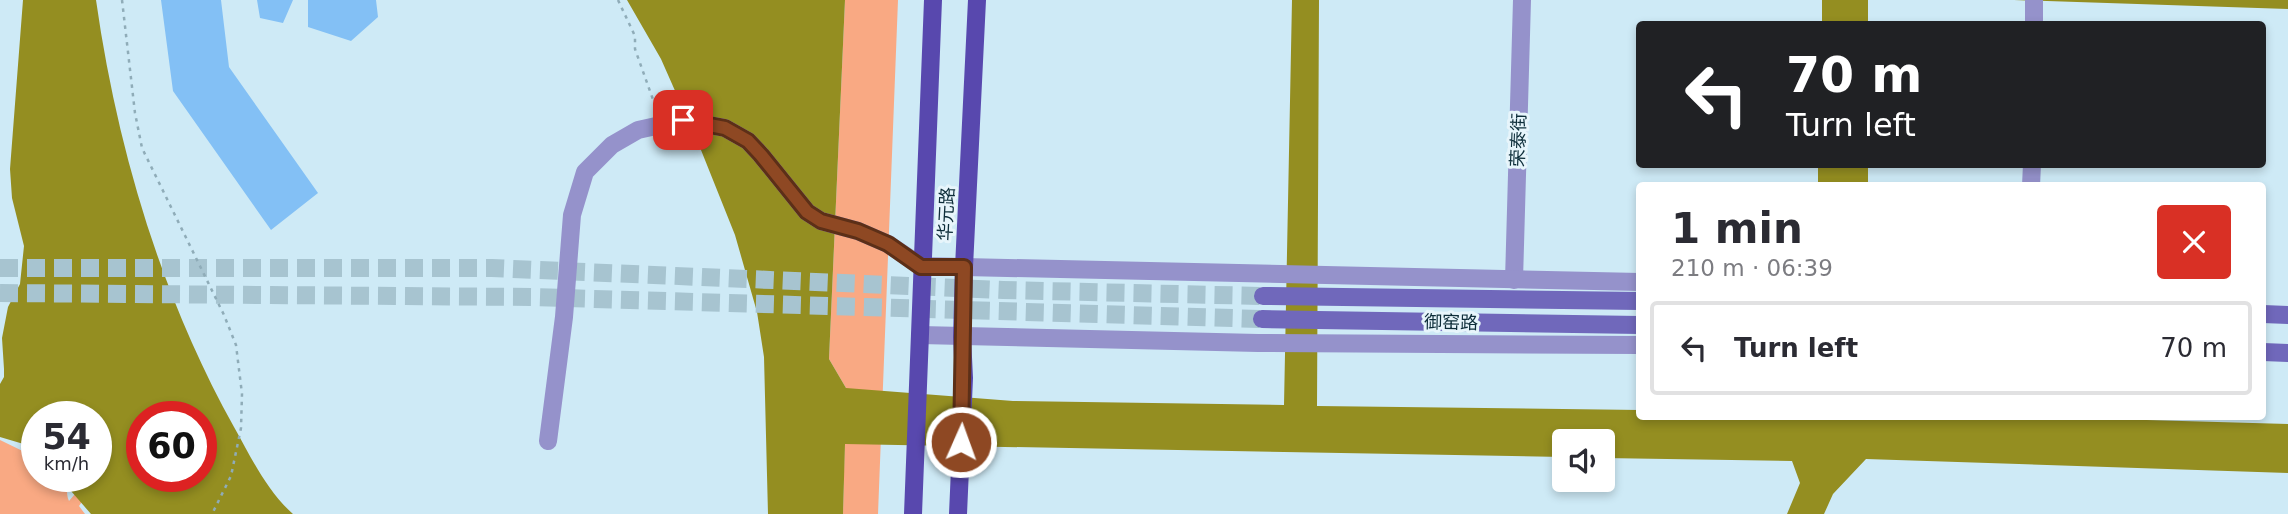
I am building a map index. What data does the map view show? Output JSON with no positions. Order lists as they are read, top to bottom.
{
  "streets": {
    "main road": ["华元路", "御窑路"],
    "street": ["荣泰街"]
  },
  "page": {
    "turn": ["70 m", "Turn left"],
    "heading": ["1 min", "210 m · 06:39"],
    "list": [
      {
        "name": "Turn left",
        "value": "70 m"
      }
    ],
    "speed": "54 km/h",
    "limit": "60"
  }
}
